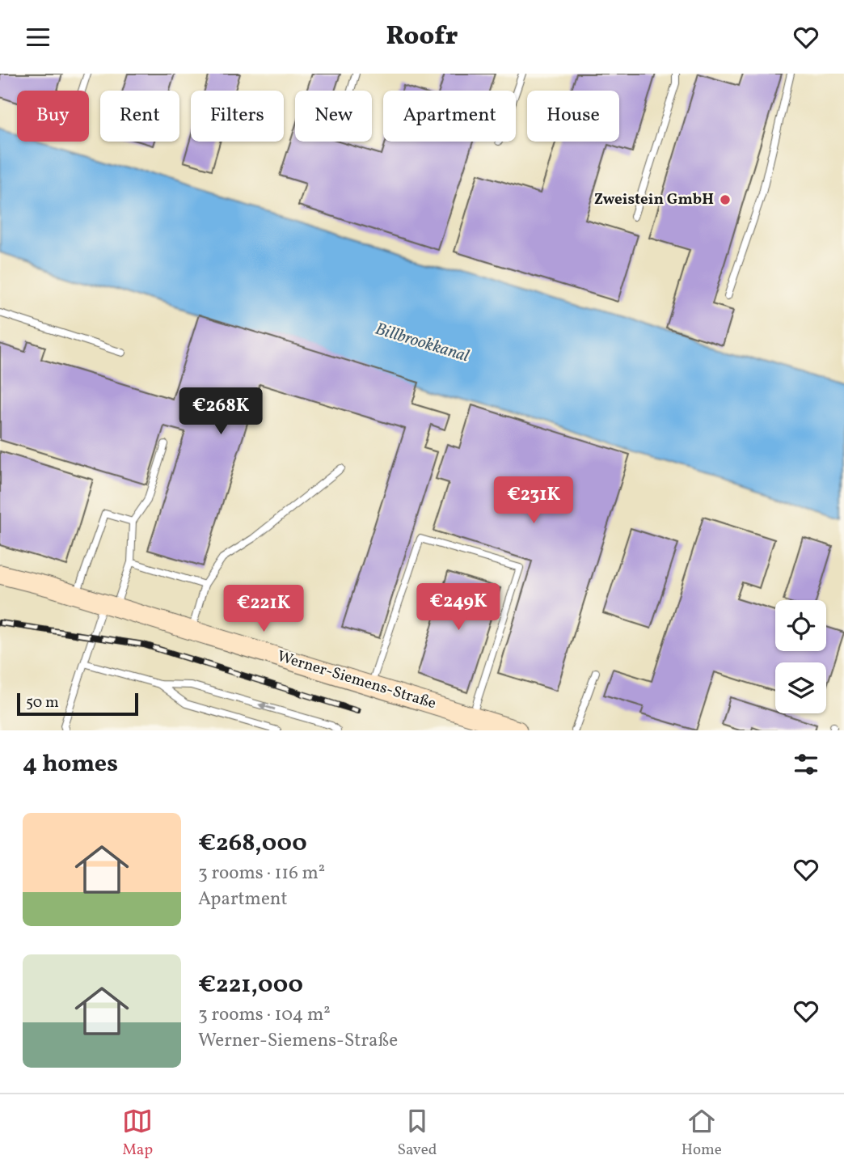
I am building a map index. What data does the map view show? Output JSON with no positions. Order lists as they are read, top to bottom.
{
  "streets": {
    "street": ["Werner-Siemens-Straße"]
  },
  "water": ["Billbrookkanal"],
  "places": ["Zweistein GmbH"],
  "scale_bar": "50 m",
  "page": {
    "header": "Roofr",
    "chip": [
      "Buy",
      "Rent",
      "Filters",
      "New",
      "Apartment",
      "House"
    ],
    "price": [
      "€268K",
      "€231K",
      "€249K",
      "€221K"
    ],
    "scale": "50 m",
    "heading": "4 homes",
    "list": [
      {
        "name": "€268,000",
        "note": "3 rooms · 116 m² · Apartment"
      },
      {
        "name": "€221,000",
        "note": "3 rooms · 104 m² · Werner-Siemens-Straße"
      }
    ],
    "tabs": ["Map", "Saved", "Home"]
  }
}
